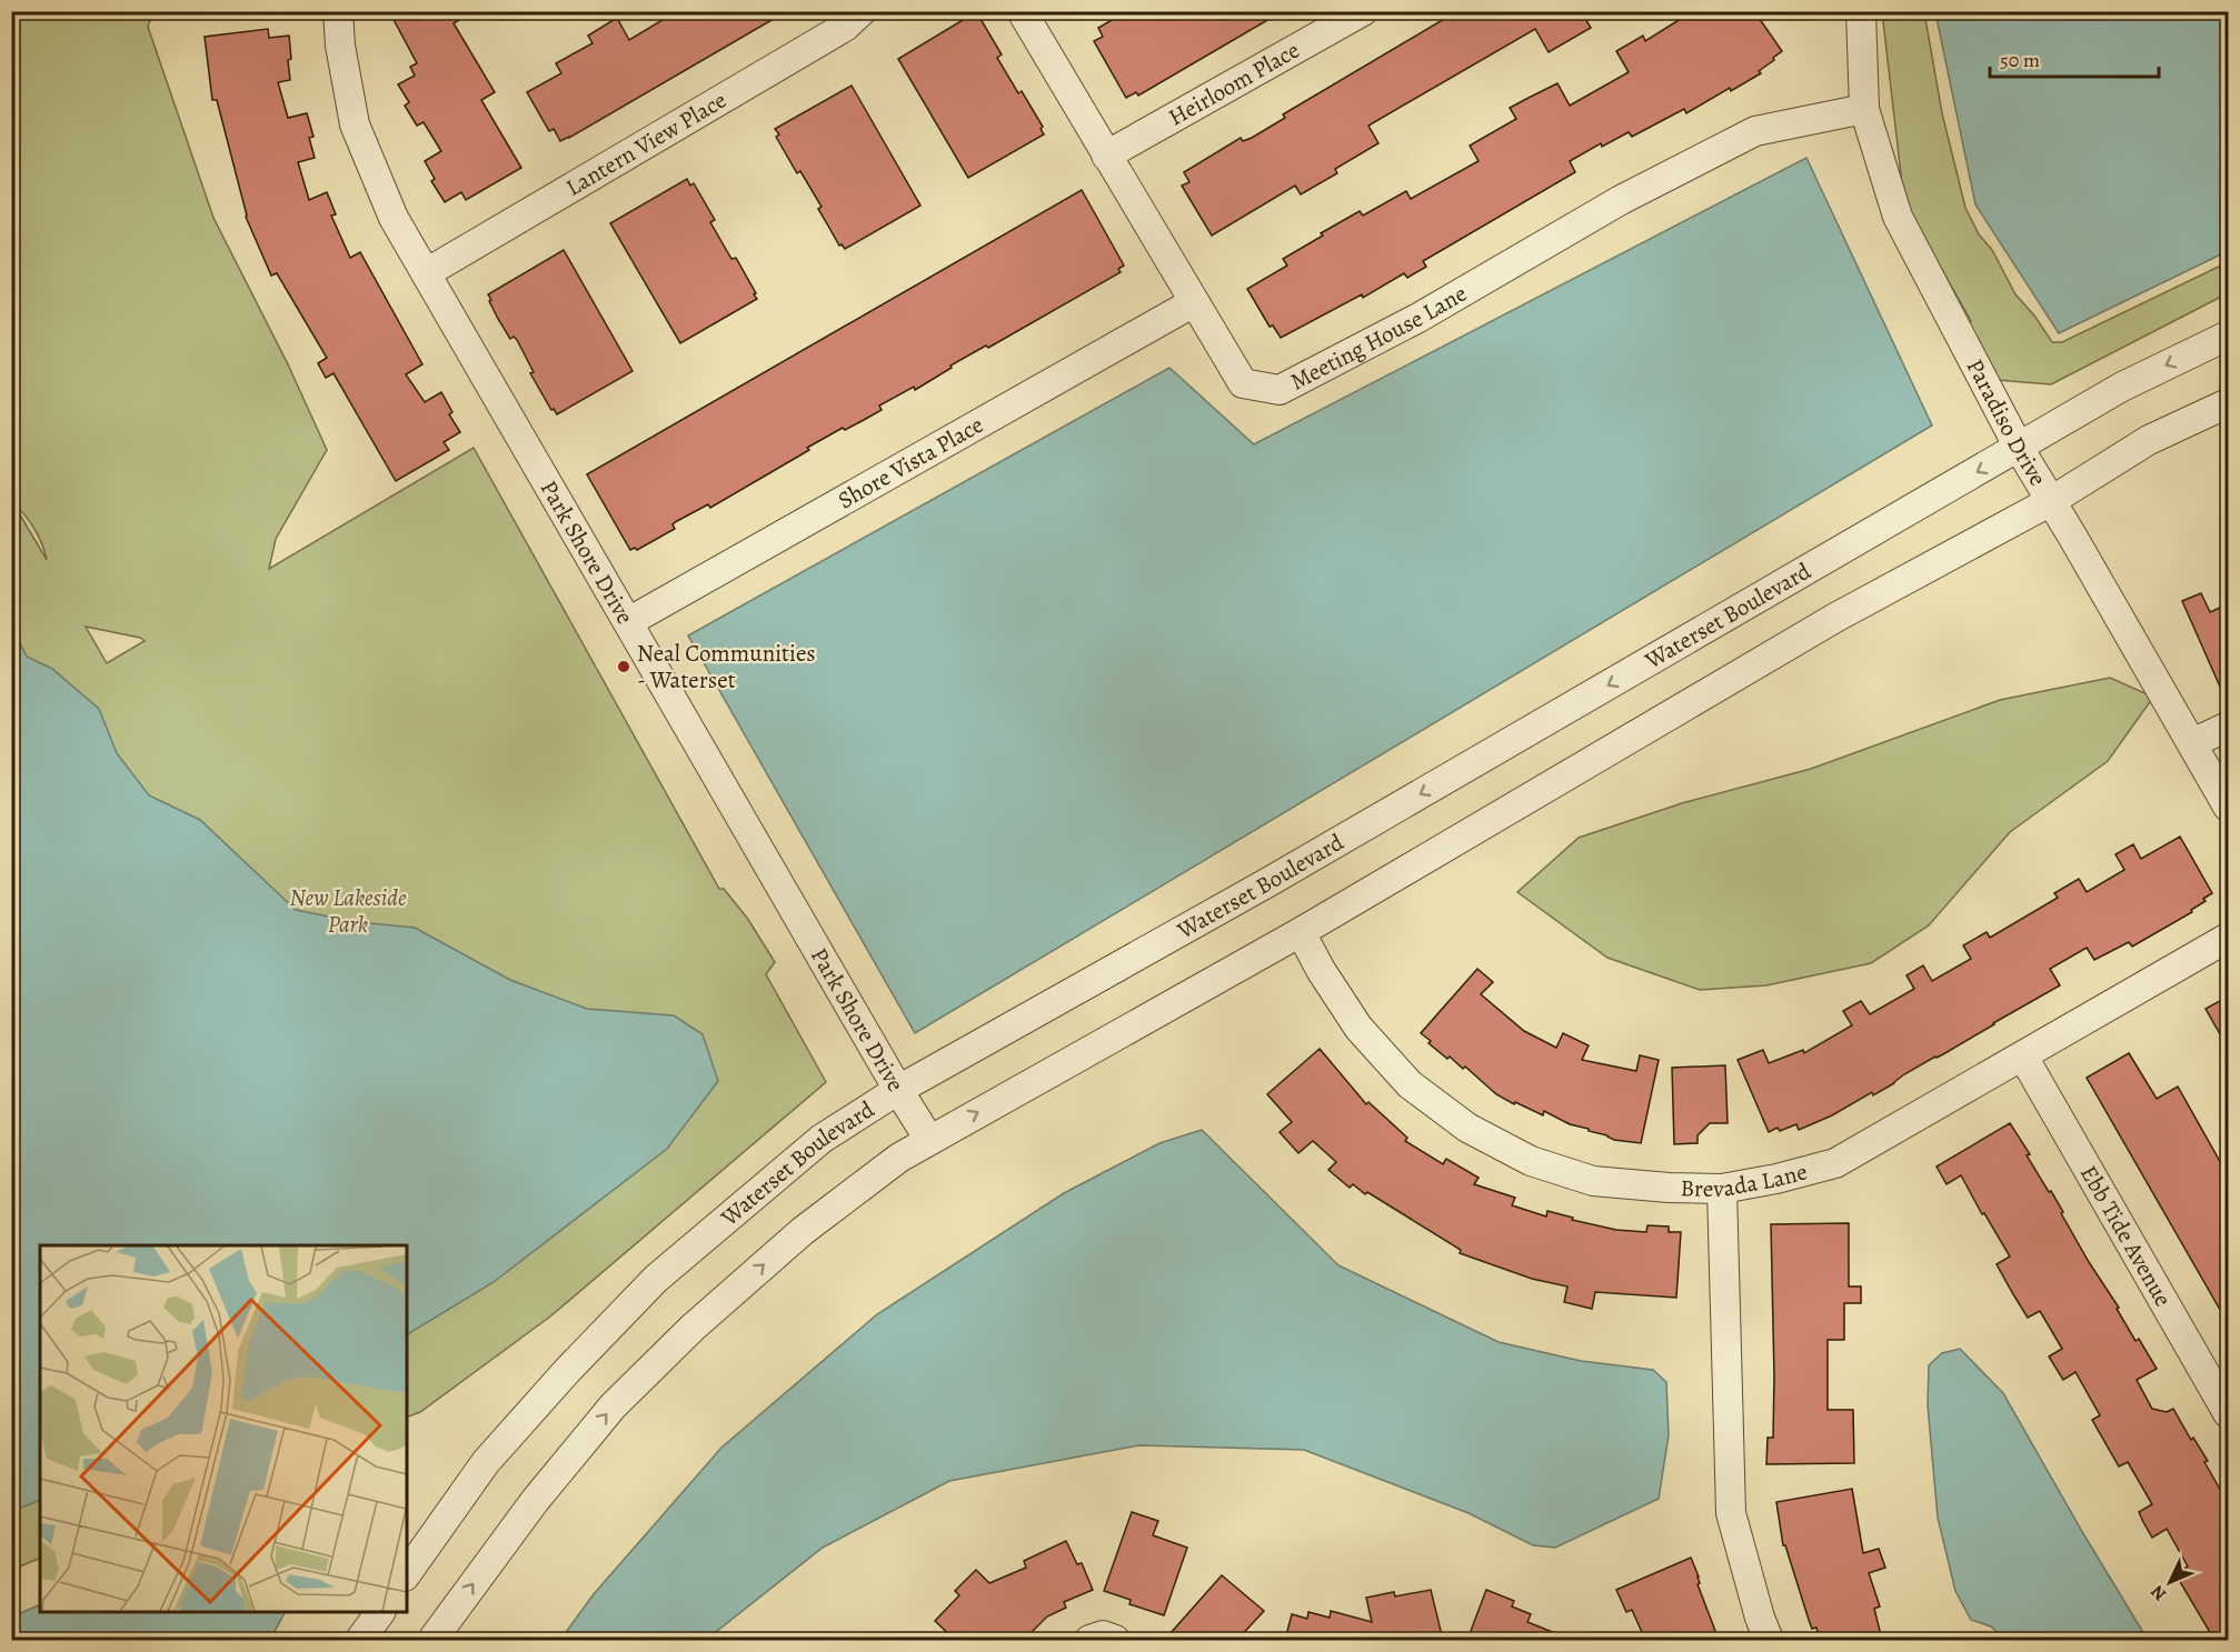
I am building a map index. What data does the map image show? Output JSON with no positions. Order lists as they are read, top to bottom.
{
  "streets": {
    "street": [
      "Heirloom Place",
      "Lantern View Place",
      "Meeting House Lane",
      "Paradiso Drive",
      "Shore Vista Place",
      "Park Shore Drive",
      "Waterset Boulevard",
      "Brevada Lane",
      "Ebb Tide Avenue"
    ]
  },
  "crossings": [
    ["Heirloom Place", "Meeting House Lane"],
    ["Lantern View Place", "Park Shore Drive"],
    ["Meeting House Lane", "Paradiso Drive"],
    ["Meeting House Lane", "Shore Vista Place"],
    ["Paradiso Drive", "Waterset Boulevard"],
    ["Shore Vista Place", "Park Shore Drive"],
    ["Park Shore Drive", "Waterset Boulevard"],
    ["Brevada Lane", "Ebb Tide Avenue"]
  ],
  "parks": ["New Lakeside Park"],
  "places": ["Neal Communities - Waterset"],
  "scale_bar": "50 m",
  "north": "bottom left"
}
